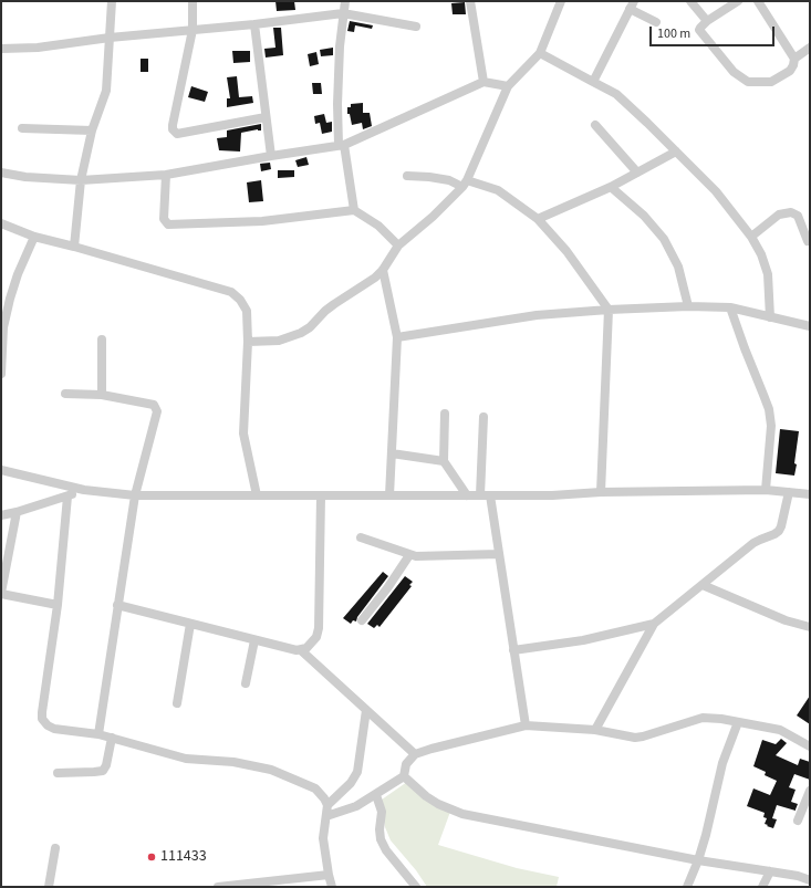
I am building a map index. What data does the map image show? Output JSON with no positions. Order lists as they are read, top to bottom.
{
  "places": ["111433"],
  "scale_bar": "100 m"
}
